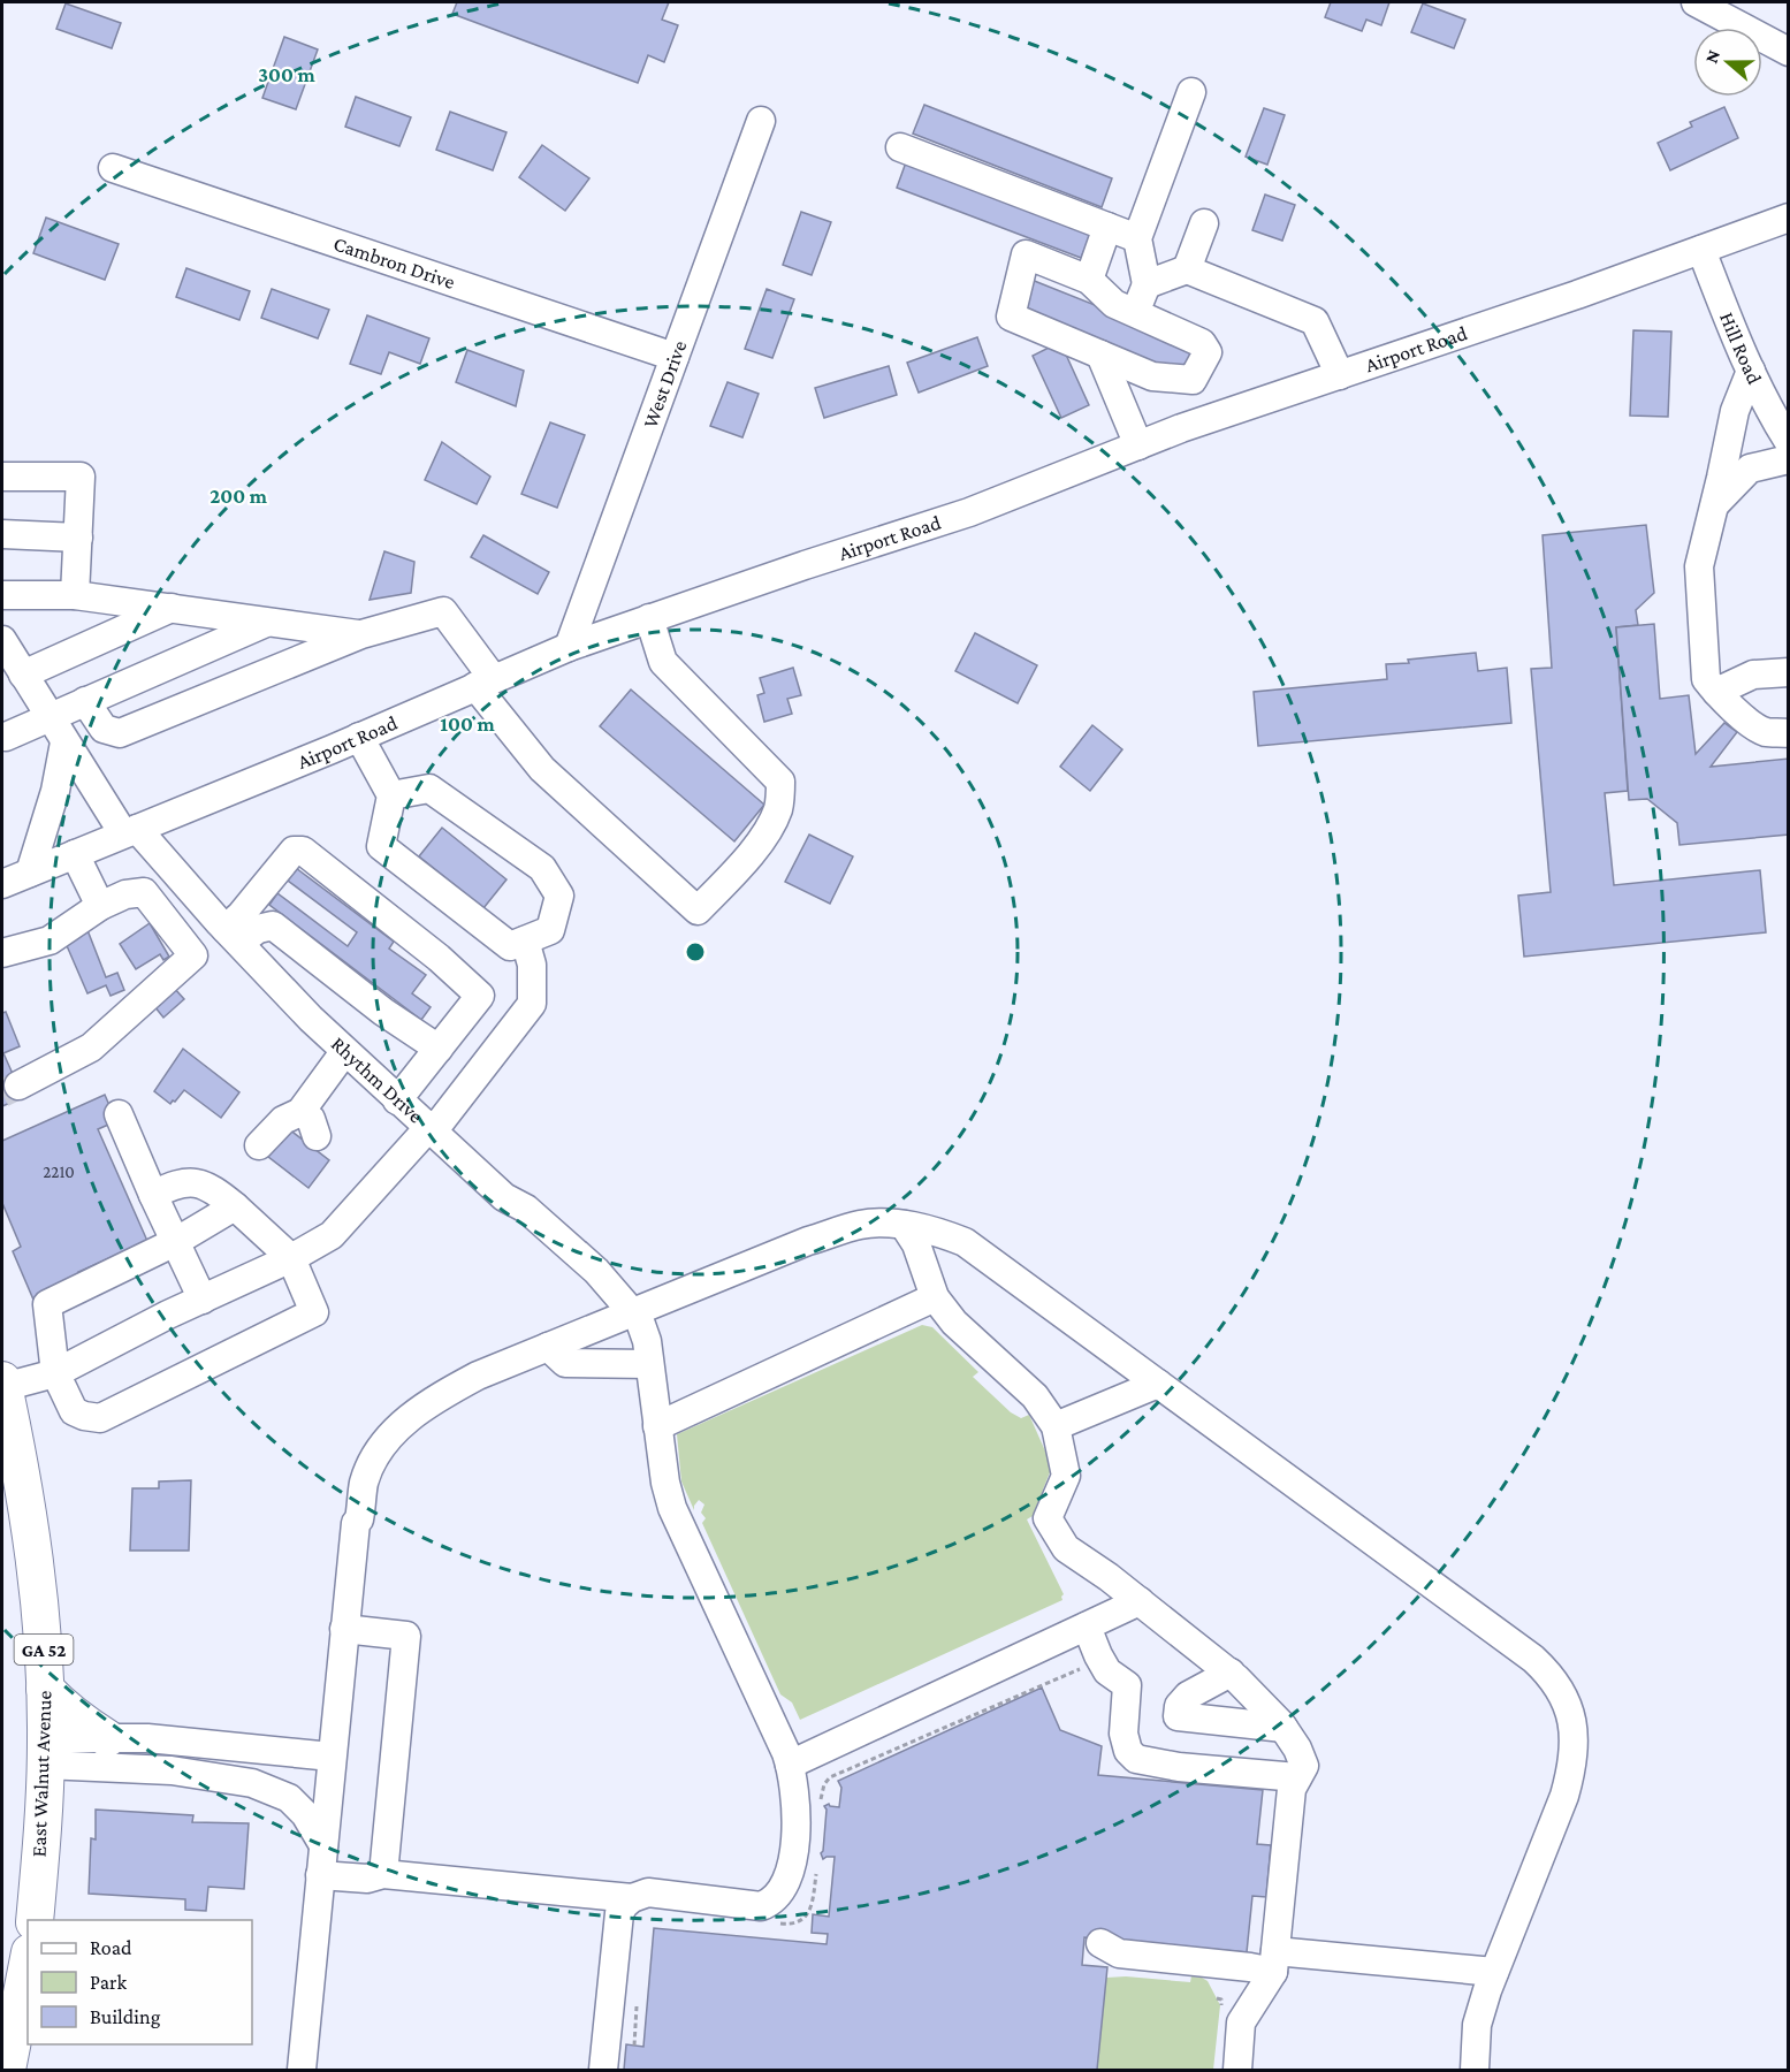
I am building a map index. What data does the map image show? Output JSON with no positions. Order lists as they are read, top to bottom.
{
  "streets": {
    "main road": ["GA 52", "East Walnut Avenue"],
    "street": [
      "Cambron Drive",
      "Hill Road",
      "Airport Road",
      "West Drive",
      "Rhythm Drive"
    ]
  },
  "crossings": [
    ["Cambron Drive", "West Drive"],
    ["Hill Road", "Airport Road"],
    ["Airport Road", "West Drive"],
    ["Airport Road", "Rhythm Drive"]
  ],
  "house_numbers": ["2210"],
  "legend": ["Road", "Park", "Building"],
  "north": "left",
  "rings": ["300 m", "200 m", "100 m"]
}
